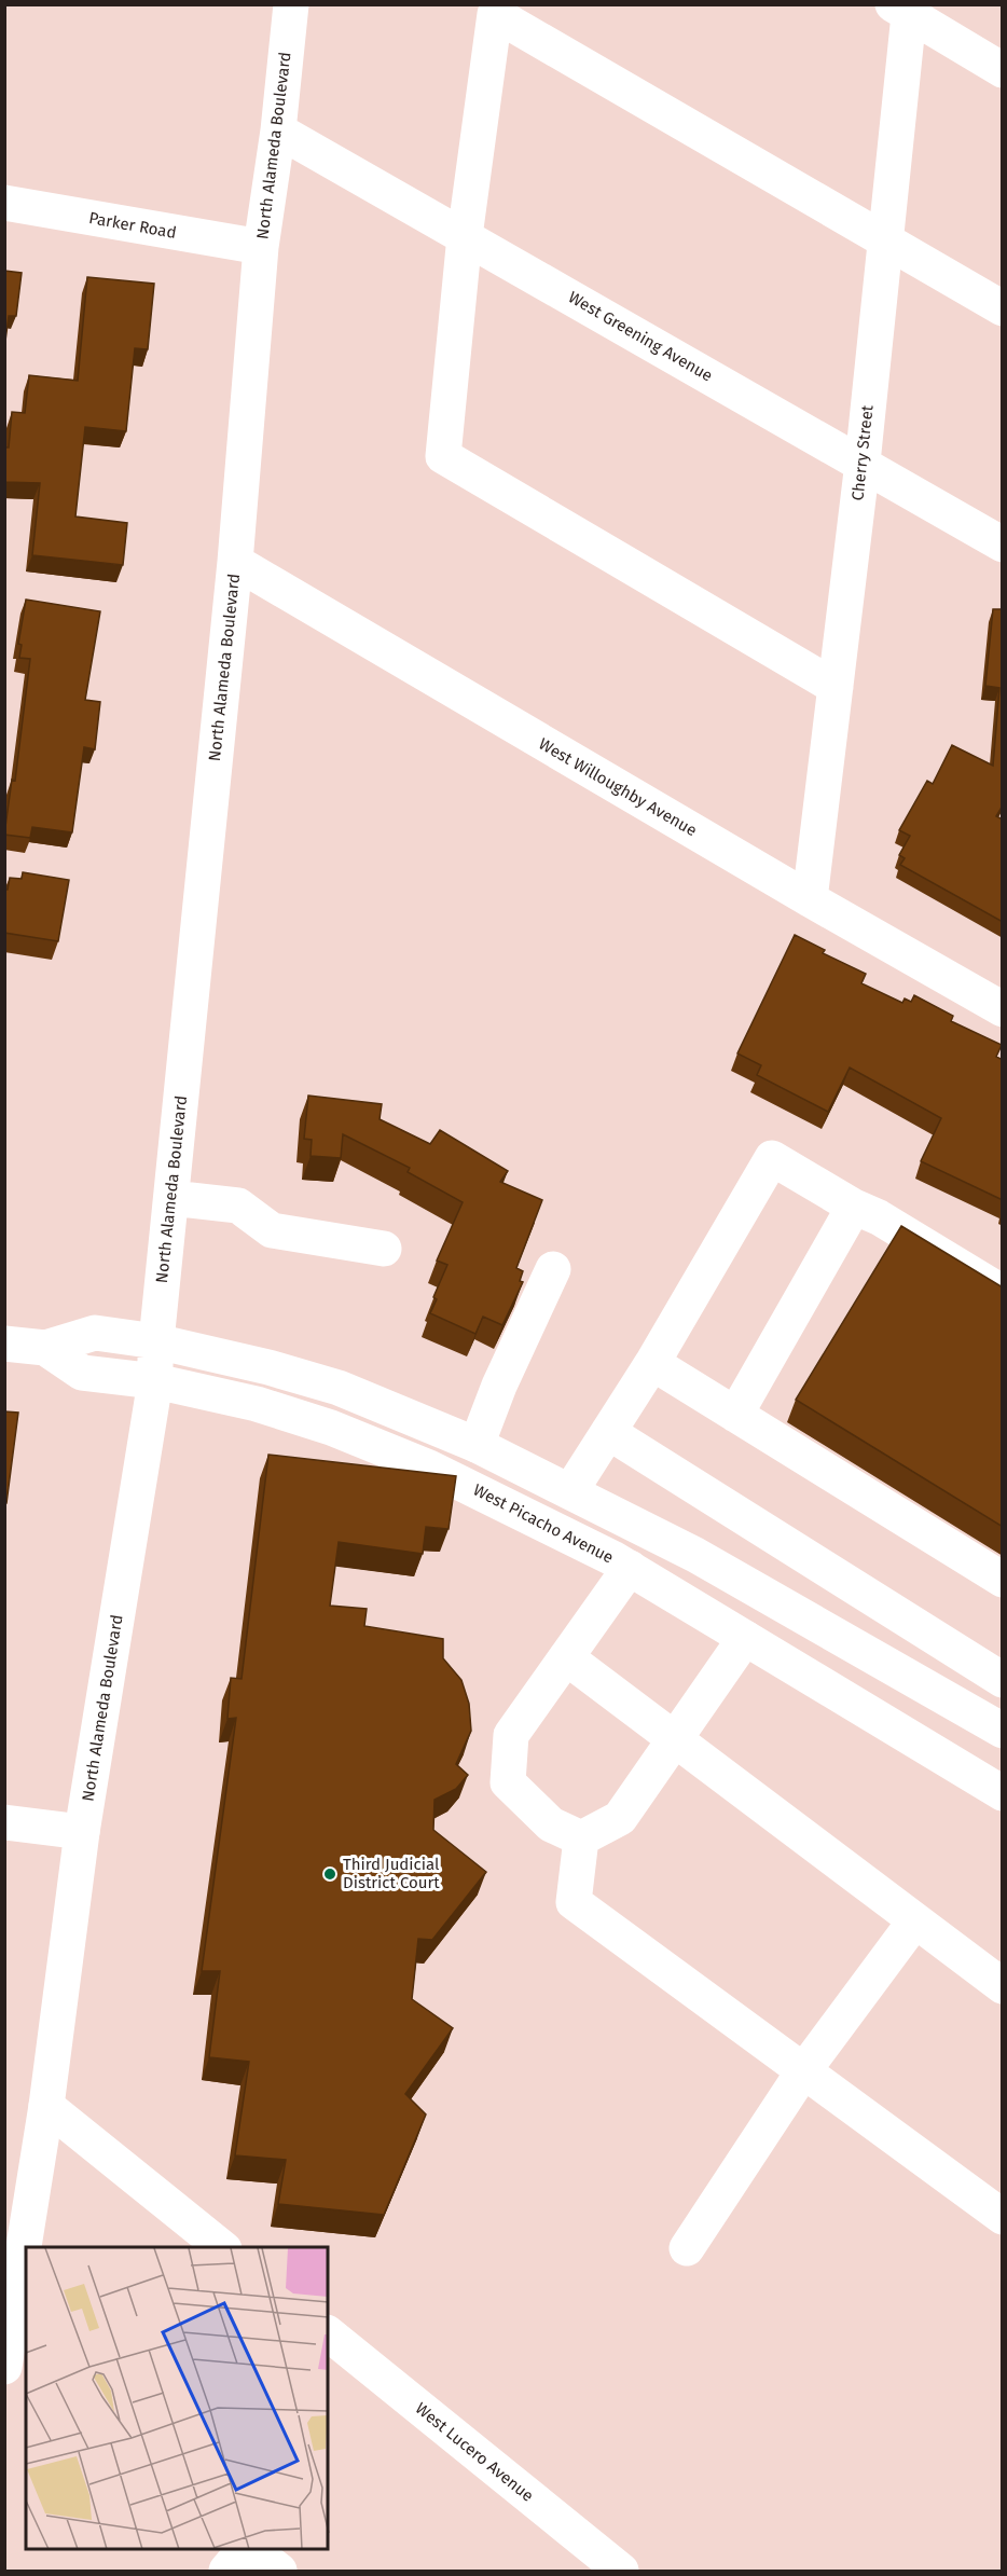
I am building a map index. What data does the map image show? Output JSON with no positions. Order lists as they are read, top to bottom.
{
  "streets": {
    "street": [
      "North Alameda Boulevard",
      "Parker Road",
      "West Greening Avenue",
      "Cherry Street",
      "West Willoughby Avenue",
      "West Picacho Avenue",
      "West Lucero Avenue"
    ]
  },
  "crossings": [
    ["North Alameda Boulevard", "Parker Road"],
    ["North Alameda Boulevard", "West Greening Avenue"],
    ["North Alameda Boulevard", "West Willoughby Avenue"],
    ["North Alameda Boulevard", "West Picacho Avenue"],
    ["West Greening Avenue", "Cherry Street"],
    ["Cherry Street", "West Willoughby Avenue"]
  ],
  "places": ["Third Judicial District Court"]
}
